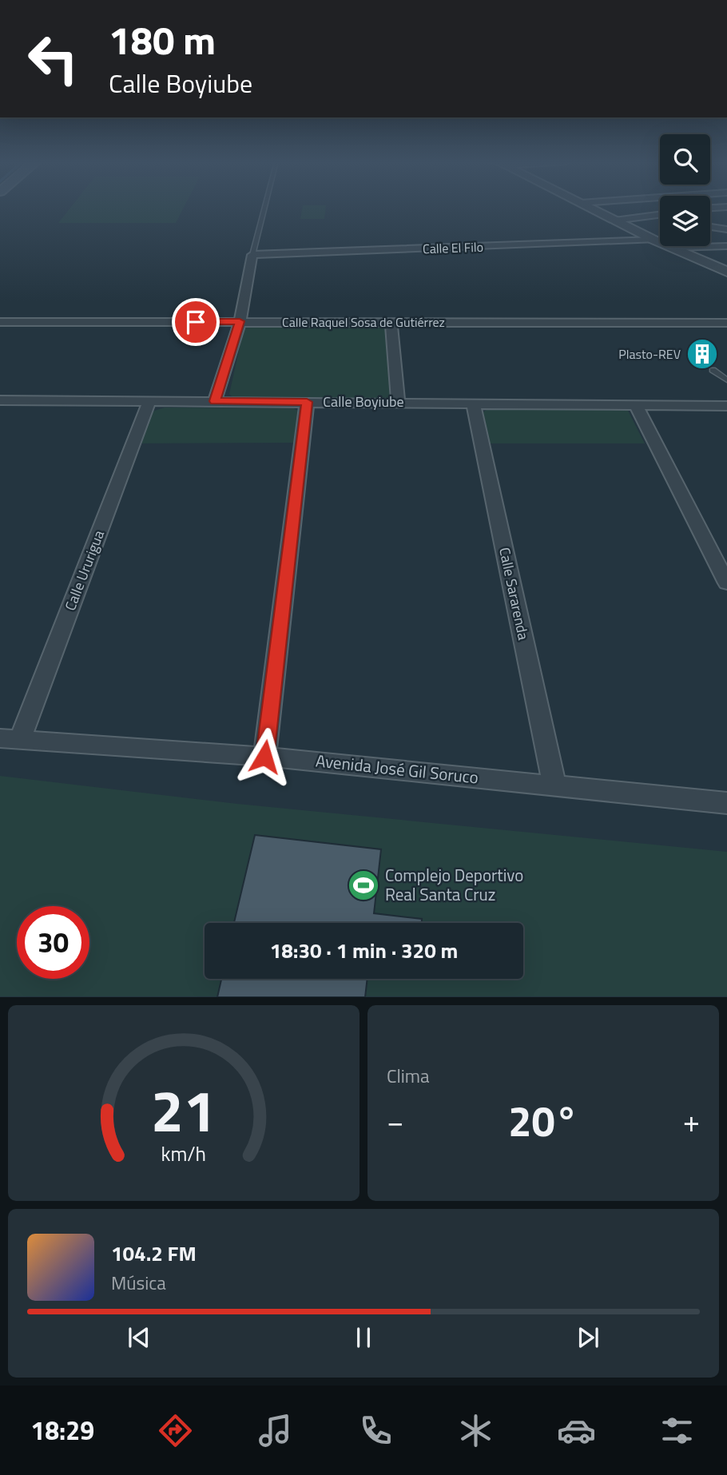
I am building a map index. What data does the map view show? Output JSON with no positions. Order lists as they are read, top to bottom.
{
  "streets": {
    "street": [
      "Calle El Filo",
      "Calle Raquel Sosa de Gutiérrez",
      "Calle Boyiube",
      "Calle Ururigua",
      "Calle Sararenda",
      "Avenida José Gil Soruco"
    ]
  },
  "crossings": [
    ["Calle Boyiube", "Calle Ururigua"],
    ["Calle Boyiube", "Calle Sararenda"],
    ["Calle Ururigua", "Avenida José Gil Soruco"],
    ["Calle Sararenda", "Avenida José Gil Soruco"]
  ],
  "places": {
    "building": ["Plasto-REV"],
    "sports": ["Complejo Deportivo Real Santa Cruz"]
  },
  "page": {
    "turn": ["180 m", "Calle Boyiube"],
    "limit": "30",
    "trip": "18:30 · 1 min · 320 m",
    "tile": "Clima",
    "heat": ["−", "20°", "+"],
    "song": ["104.2 FM", "Música"],
    "tabs": "18:29",
    "gauge": ["21", "km/h"]
  }
}
